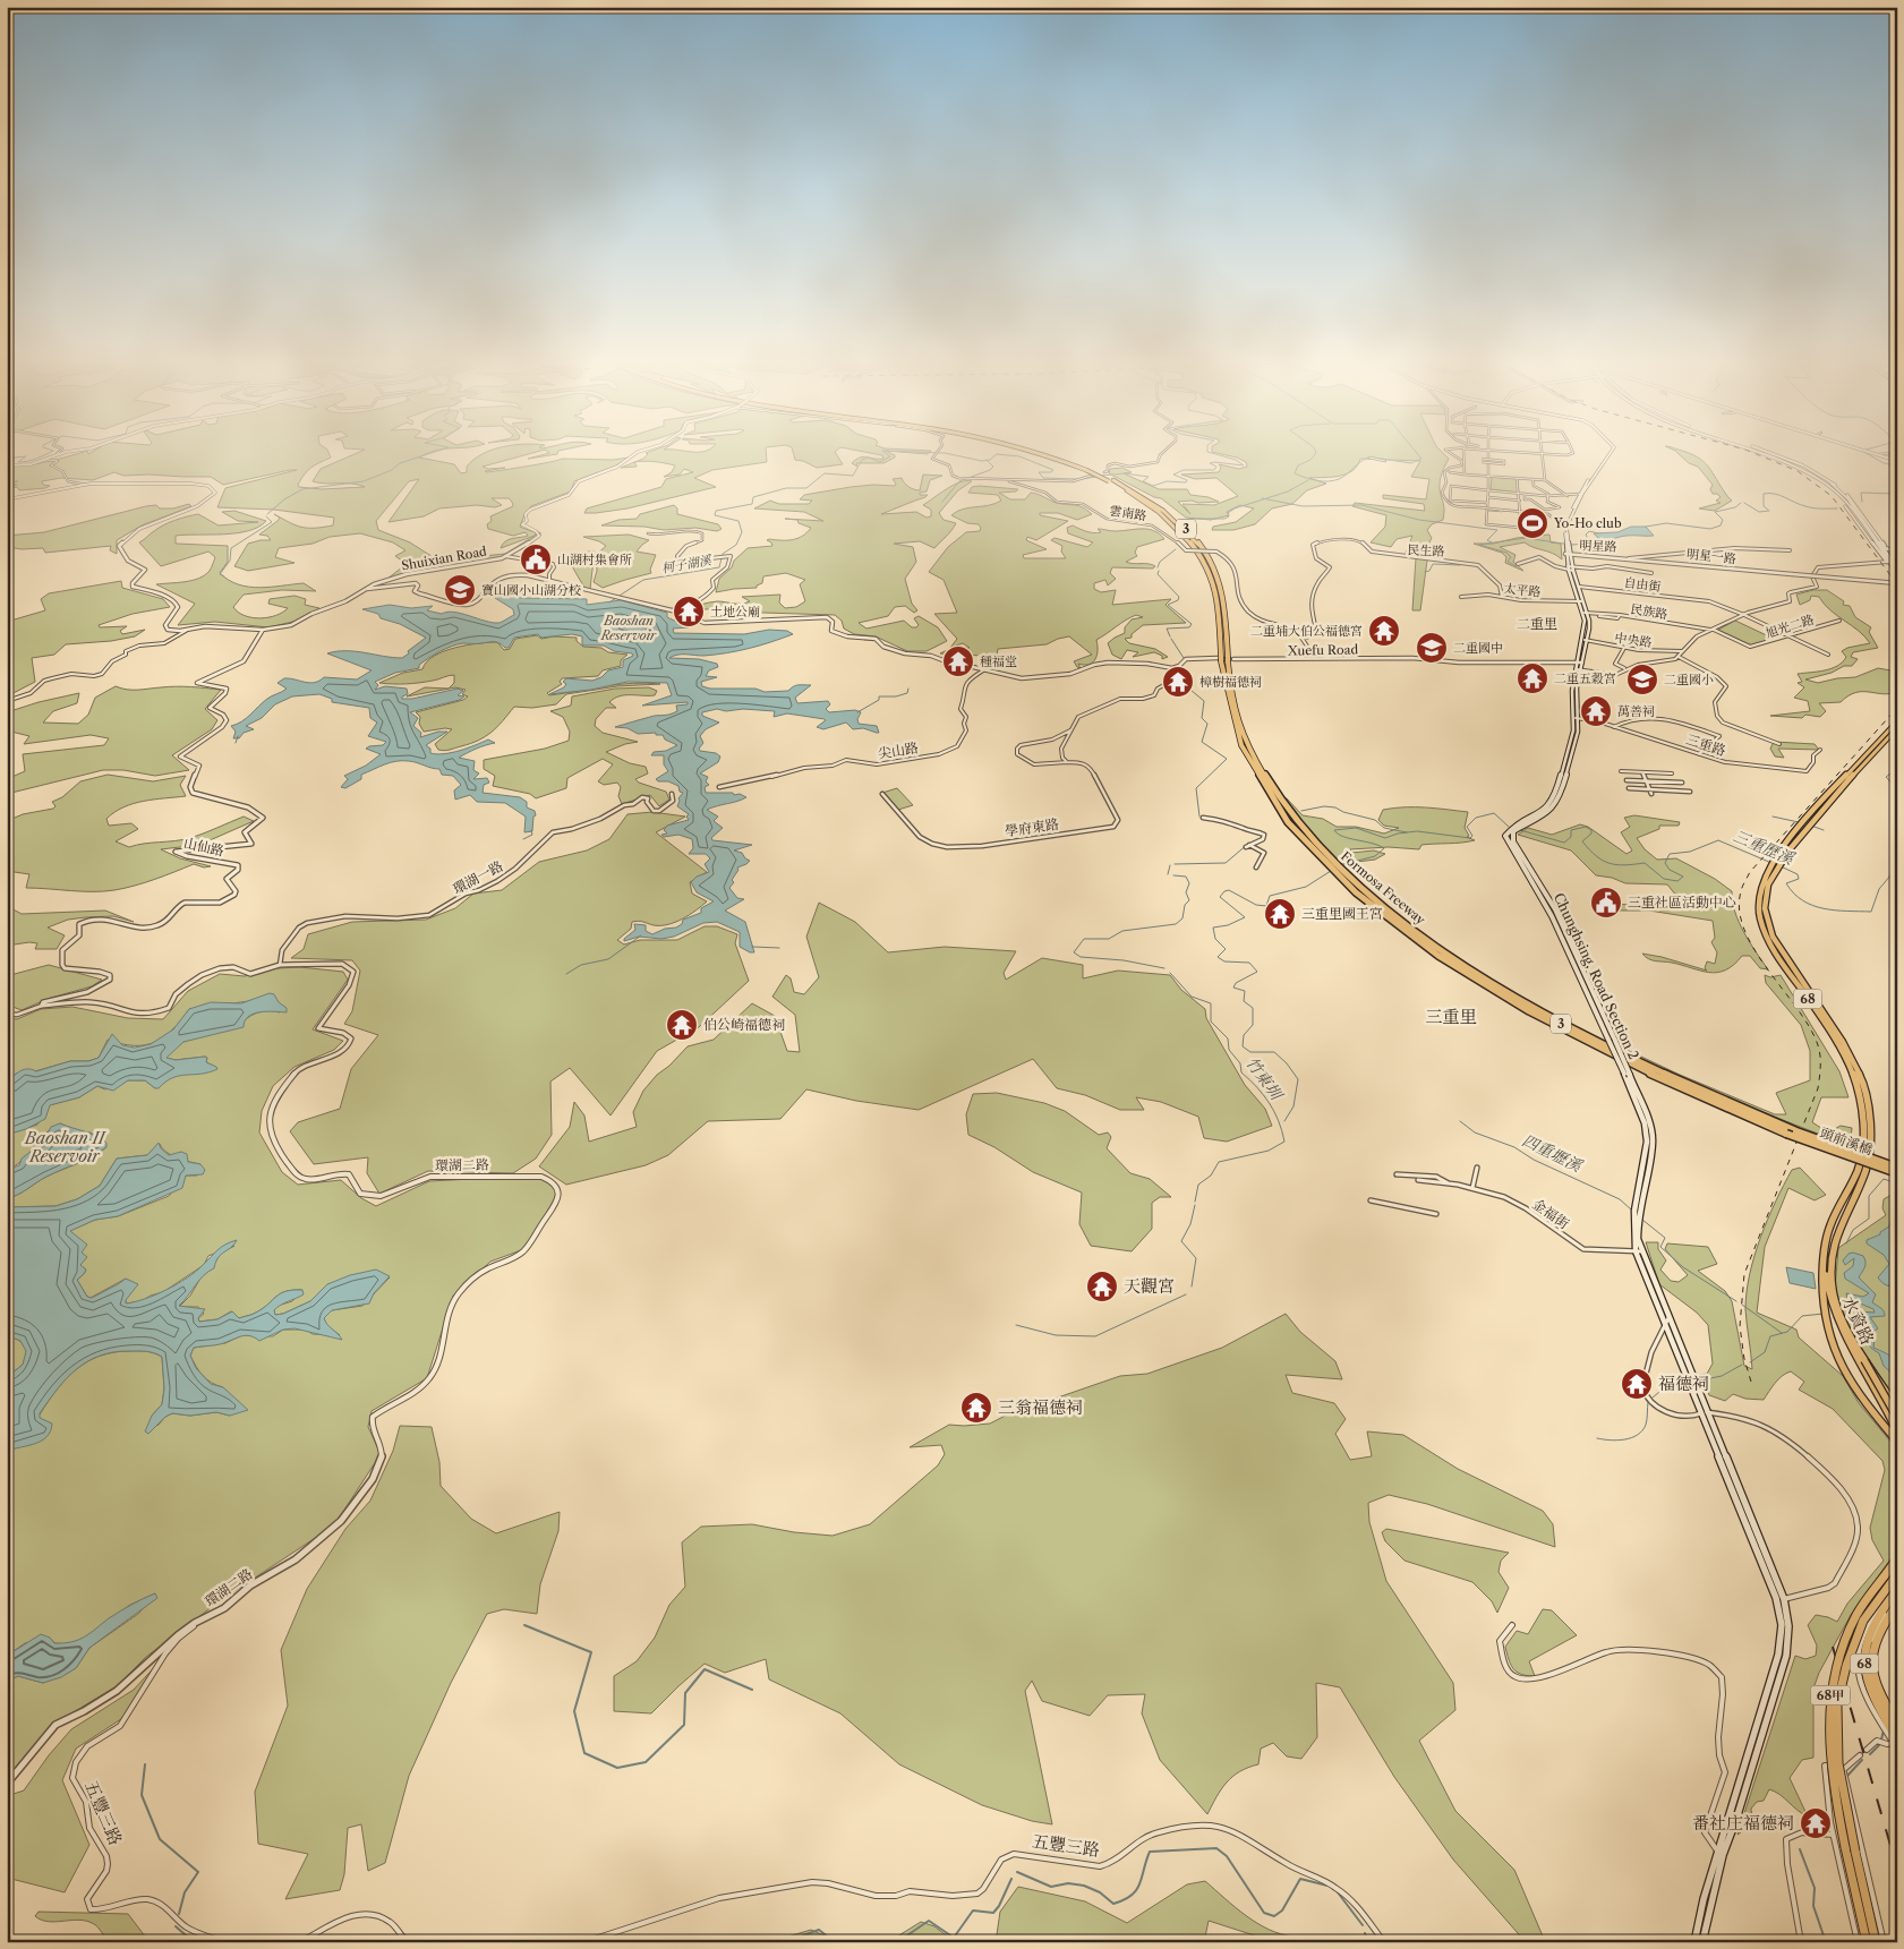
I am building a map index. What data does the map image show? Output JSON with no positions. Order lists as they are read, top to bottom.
{
  "streets": {
    "highway": [
      "3",
      "Formosa Freeway",
      "68",
      "頭前溪橋",
      "68甲"
    ],
    "main road": ["Chunghsing, Road Section 2"],
    "street": [
      "雲南路",
      "明星路",
      "民生路",
      "明星一路",
      "Shuixian Road",
      "自由街",
      "太平路",
      "民族路",
      "旭光二路",
      "中央路",
      "Xuefu Road",
      "三重路",
      "尖山路",
      "學府東路",
      "山仙路",
      "環湖一路",
      "環湖二路",
      "金福街",
      "水資路",
      "五豐三路"
    ]
  },
  "crossings": [
    ["雲南路", "民生路"],
    ["雲南路", "Xuefu Road"],
    ["明星路", "明星一路"],
    ["民生路", "太平路"],
    ["自由街", "旭光二路"],
    ["民族路", "旭光二路"],
    ["Xuefu Road", "Formosa Freeway"],
    ["三重路", "Chunghsing, Road Section 2"],
    ["山仙路", "環湖二路"],
    ["環湖一路", "環湖二路"],
    ["Formosa Freeway", "頭前溪橋"],
    ["68", "水資路"],
    ["環湖二路", "五豐三路"]
  ],
  "districts": ["二重里", "三重里"],
  "water": [
    "柯子湖溪",
    "Baoshan Reservoir",
    "三重歷溪",
    "竹東圳",
    "Baoshan II Reservoir",
    "四重壢溪"
  ],
  "places": {
    "sports": ["Yo-Ho club"],
    "public building": ["山湖村集會所", "三重社區活動中心"],
    "school or university": ["寶山國小山湖分校", "二重國中", "二重國小"],
    "temple": [
      "土地公廟",
      "二重埔大伯公福德宮",
      "種福堂",
      "二重五穀宮",
      "樟樹福德祠",
      "萬善祠",
      "三重里國王宮",
      "伯公崎福德祠",
      "天觀宮",
      "福德祠",
      "三翁福德祠",
      "番社庄福德祠"
    ]
  }
}
